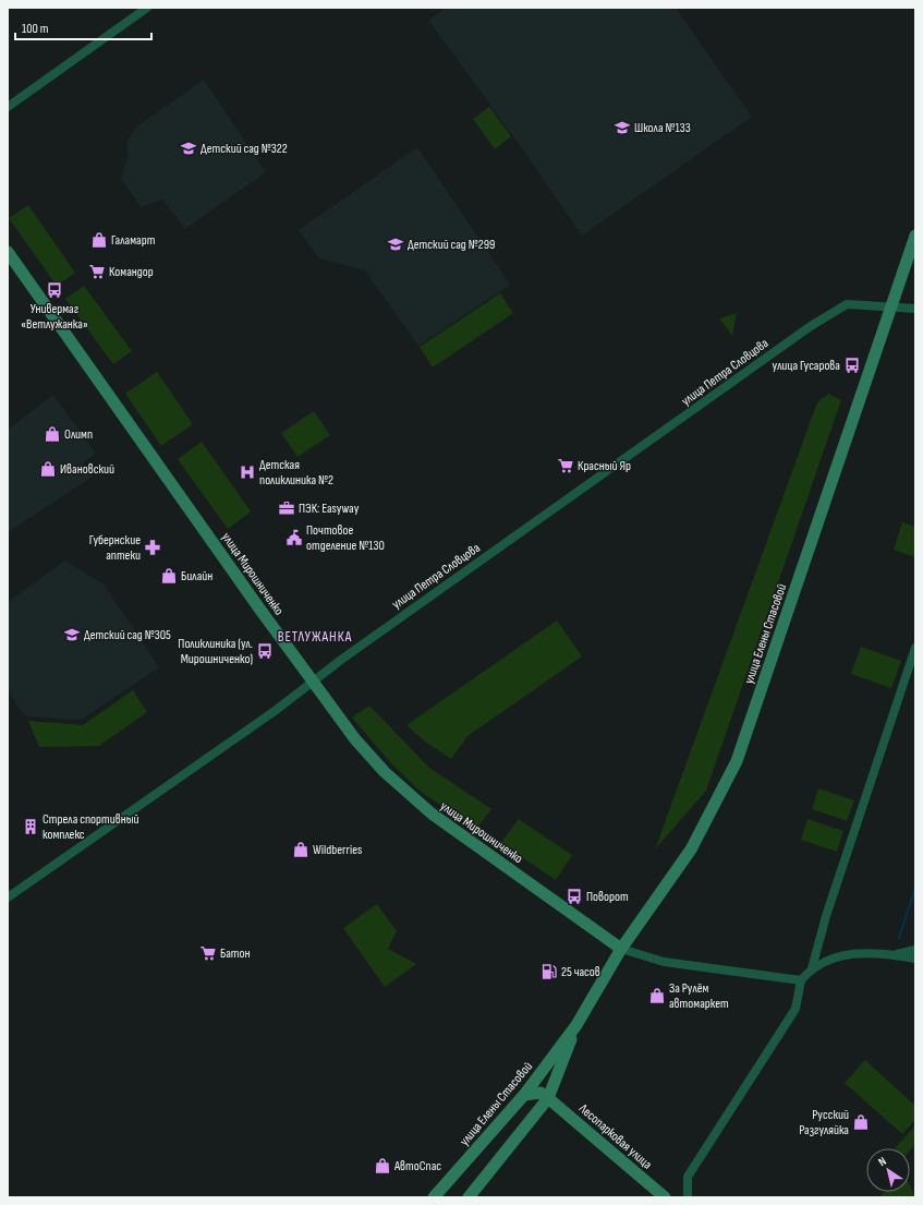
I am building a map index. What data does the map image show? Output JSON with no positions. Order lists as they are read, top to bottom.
{
  "streets": {
    "main road": ["улица Мирошниченко", "улица Елены Стасовой", "Лесопарковая улица"],
    "street": ["улица Петра Словцова"]
  },
  "crossings": [
    ["улица Петра Словцова", "улица Мирошниченко"],
    ["улица Петра Словцова", "улица Елены Стасовой"],
    ["улица Мирошниченко", "улица Елены Стасовой"],
    ["улица Елены Стасовой", "Лесопарковая улица"]
  ],
  "districts": ["ВЕТЛУЖАНКА"],
  "places": {
    "school or university": [
      "Школа №133",
      "Детский сад №322",
      "Детский сад №299",
      "Детский сад №305"
    ],
    "shop": [
      "Галамарт",
      "Олимп",
      "Ивановский",
      "Билайн",
      "Wildberries",
      "За Рулём автомаркет",
      "Русский Разгуляйка",
      "АвтоСпас"
    ],
    "supermarket": ["Командор", "Красный Яр", "Батон"],
    "bus stop": [
      "Универмаг «Ветлужанка»",
      "улица Гусарова",
      "Поликлиника (ул. Мирошниченко)",
      "Поворот"
    ],
    "hospital": ["Детская поликлиника №2"],
    "office": ["ПЭК: Easyway"],
    "public building": ["Почтовое отделение №130"],
    "pharmacy": ["Губернские аптеки"],
    "building": ["Стрела спортивный комплекс"],
    "fuel station": ["25 часов"]
  },
  "scale_bar": "100 m",
  "north": "top left"
}
